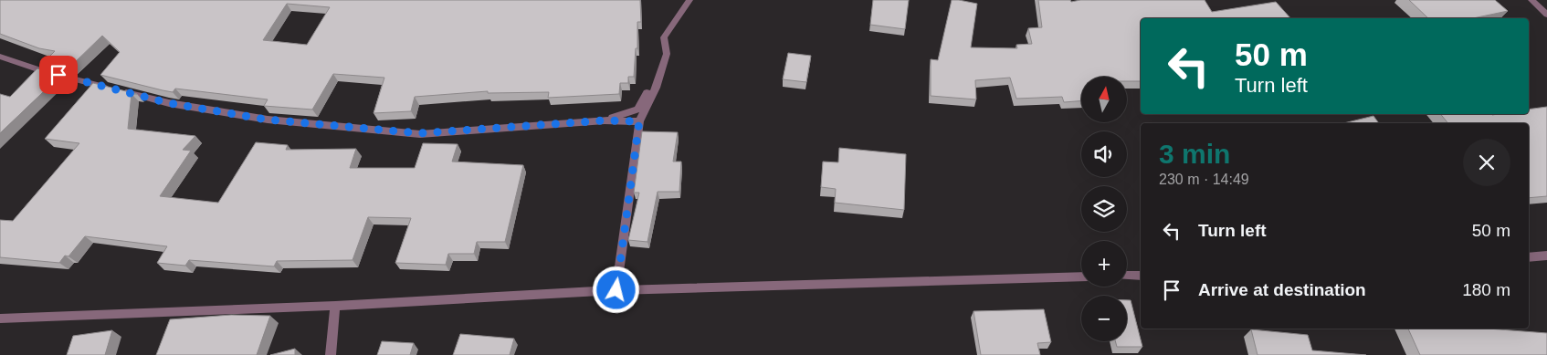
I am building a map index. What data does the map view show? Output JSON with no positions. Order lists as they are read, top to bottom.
{
  "north": "top",
  "page": {
    "turn": ["50 m", "Turn left"],
    "map_buttons": ["+", "−"],
    "heading": ["3 min", "230 m · 14:49"],
    "list": [
      {
        "name": "Turn left",
        "value": "50 m"
      },
      {
        "name": "Arrive at destination",
        "value": "180 m"
      }
    ]
  }
}
